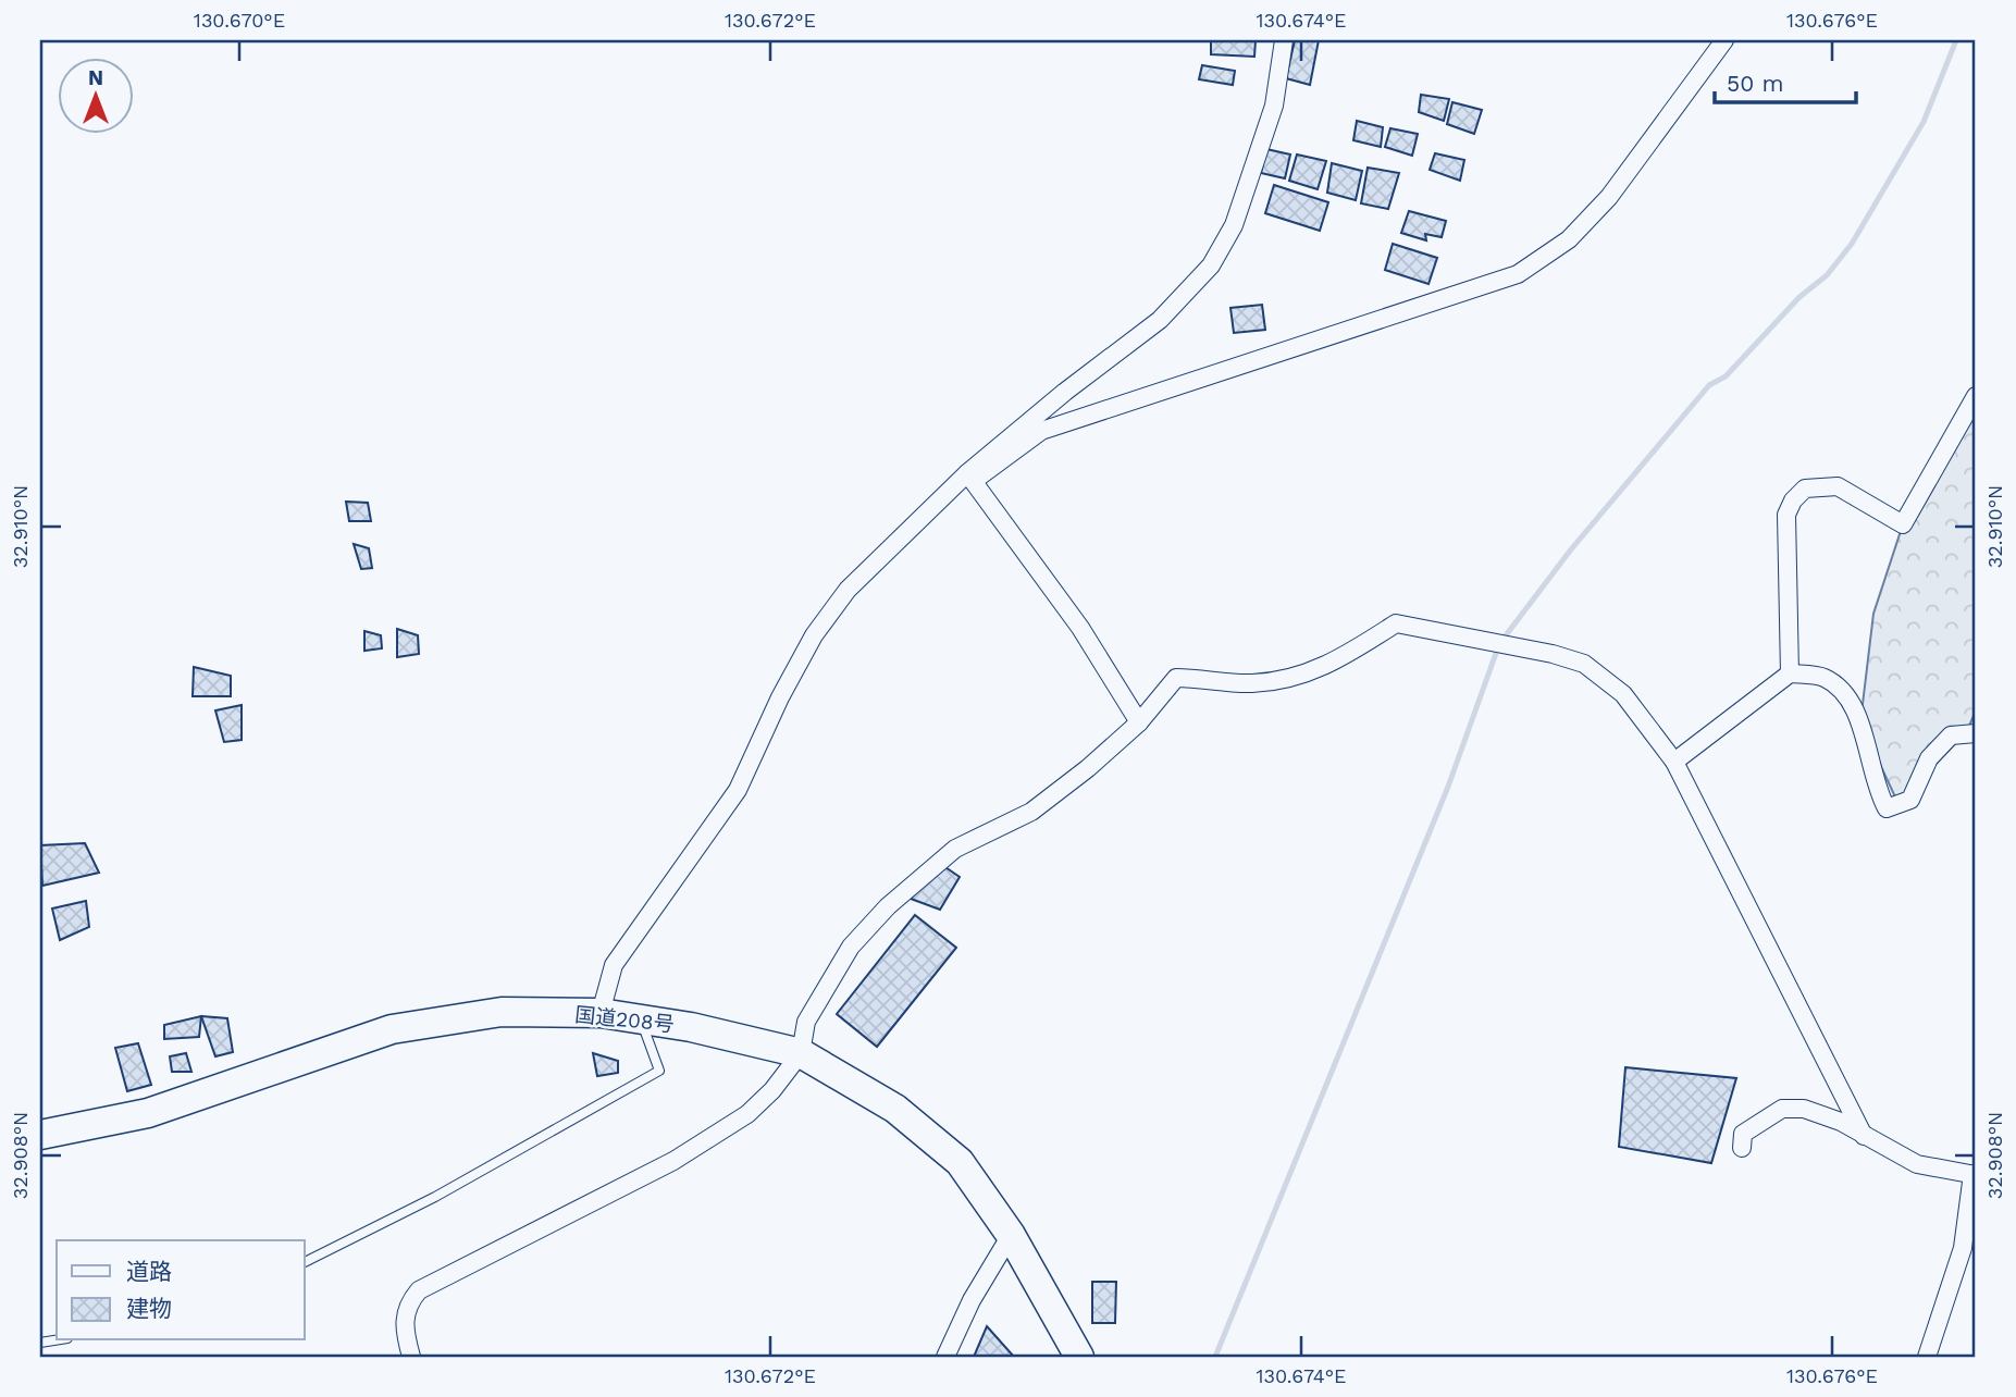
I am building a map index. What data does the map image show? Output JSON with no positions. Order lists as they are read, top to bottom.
{
  "streets": {
    "highway": ["国道208号"]
  },
  "legend": ["道路", "建物"],
  "scale_bar": "50 m",
  "north": "top",
  "coordinates": [
    "130.670°E",
    "130.672°E",
    "130.674°E",
    "130.676°E",
    "32.910°N",
    "32.908°N"
  ]
}
